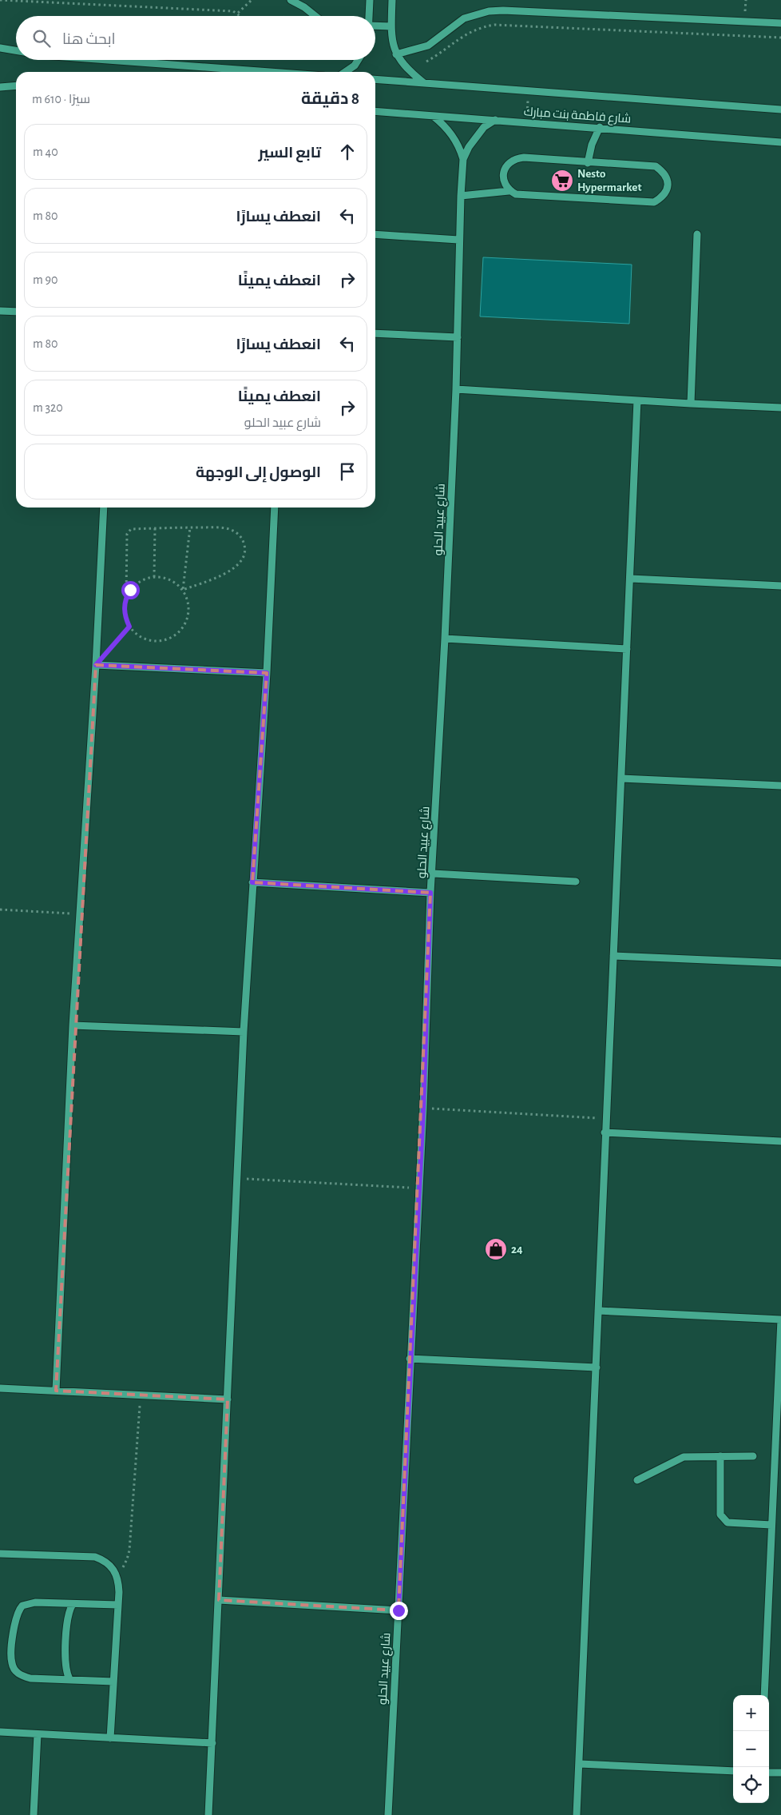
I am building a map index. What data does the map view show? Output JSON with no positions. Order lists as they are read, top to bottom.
{
  "streets": {
    "street": ["شارع فاطمة بنت مبارك", "شارع عبيد الحلو"]
  },
  "crossings": [
    ["شارع فاطمة بنت مبارك", "شارع عبيد الحلو"]
  ],
  "places": {
    "supermarket": ["Nesto Hypermarket"],
    "shop": ["24"]
  },
  "page": {
    "search": "ابحث هنا",
    "heading": ["8 دقيقة", "سيرًا · 610 m"],
    "list": [
      ["تابع السير", "40 m"],
      ["انعطف يسارًا", "80 m"],
      ["انعطف يمينًا", "90 m"],
      ["انعطف يسارًا", "80 m"],
      ["انعطف يمينًا", "شارع عبيد الحلو", "320 m"],
      "الوصول إلى الوجهة"
    ],
    "map_buttons": ["+", "−"]
  }
}
